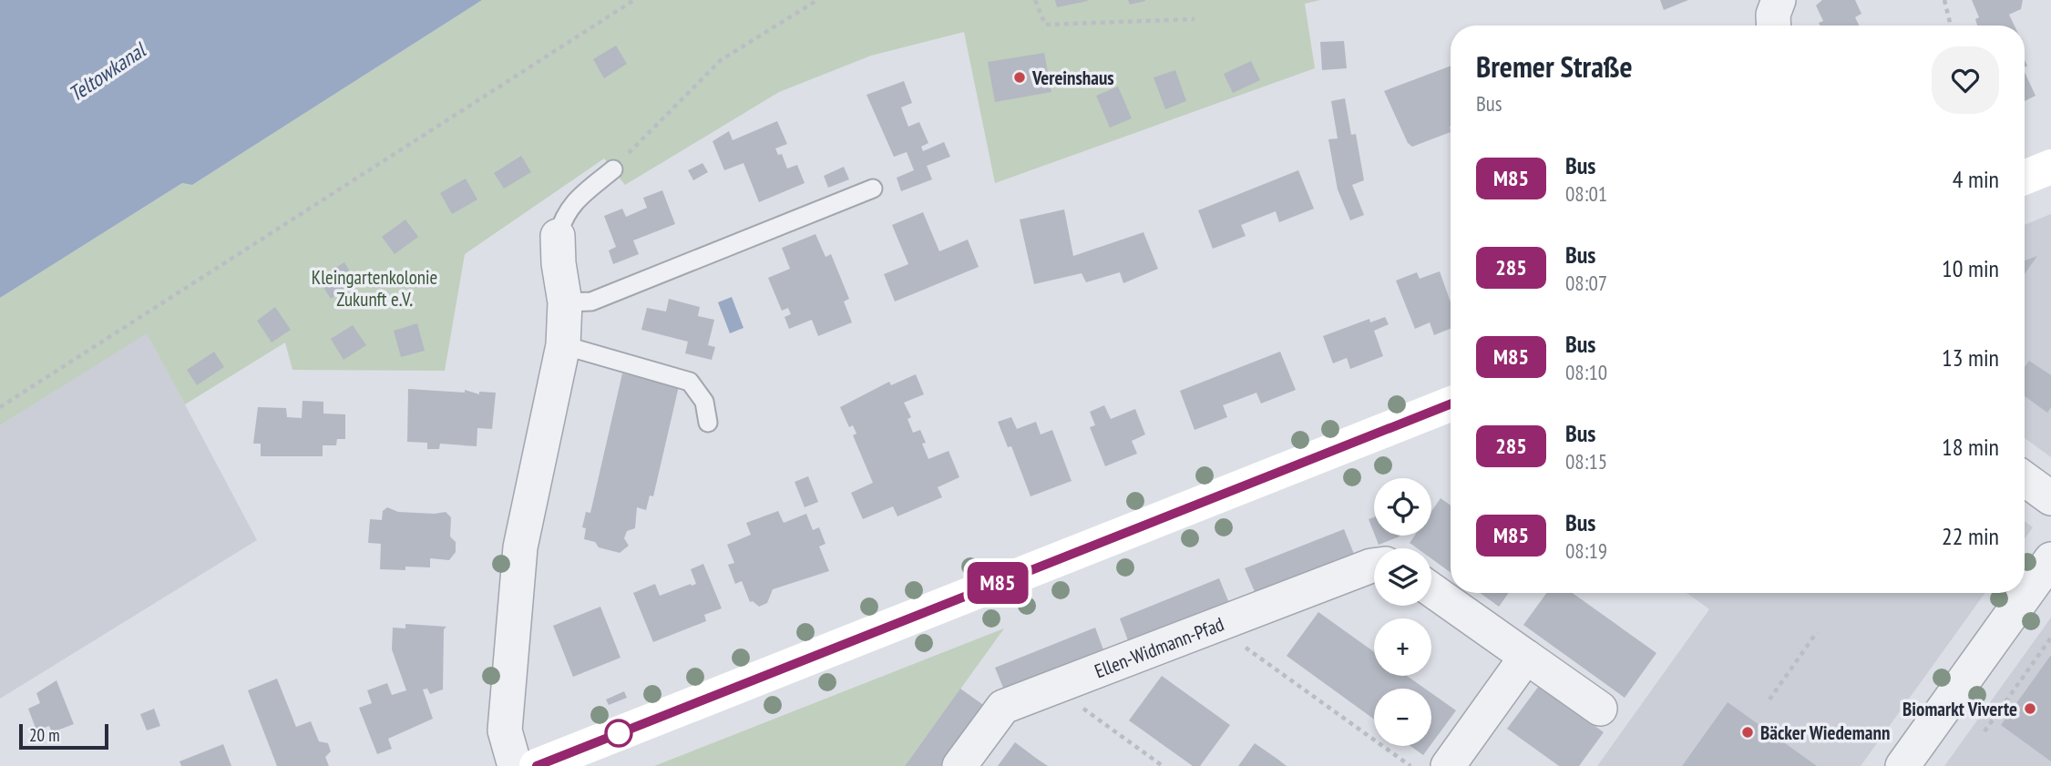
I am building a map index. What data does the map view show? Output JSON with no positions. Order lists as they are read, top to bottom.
{
  "streets": {
    "street": ["Ellen-Widmann-Pfad"]
  },
  "water": ["Teltowkanal"],
  "parks": ["Kleingartenkolonie Zukunft e.V."],
  "places": ["Vereinshaus", "Biomarkt Viverte", "Bäcker Wiedemann"],
  "lines": ["bus line M85"],
  "scale_bar": "20 m",
  "page": {
    "on_map": "M85",
    "heading": ["Bremer Straße", "Bus"],
    "list": [
      {
        "mark": "M85",
        "name": "Bus",
        "note": "08:01",
        "value": "4 min"
      },
      {
        "mark": "285",
        "name": "Bus",
        "note": "08:07",
        "value": "10 min"
      },
      {
        "mark": "M85",
        "name": "Bus",
        "note": "08:10",
        "value": "13 min"
      },
      {
        "mark": "285",
        "name": "Bus",
        "note": "08:15",
        "value": "18 min"
      },
      {
        "mark": "M85",
        "name": "Bus",
        "note": "08:19",
        "value": "22 min"
      }
    ],
    "map_buttons": ["+", "−"],
    "scale": "20 m"
  }
}
